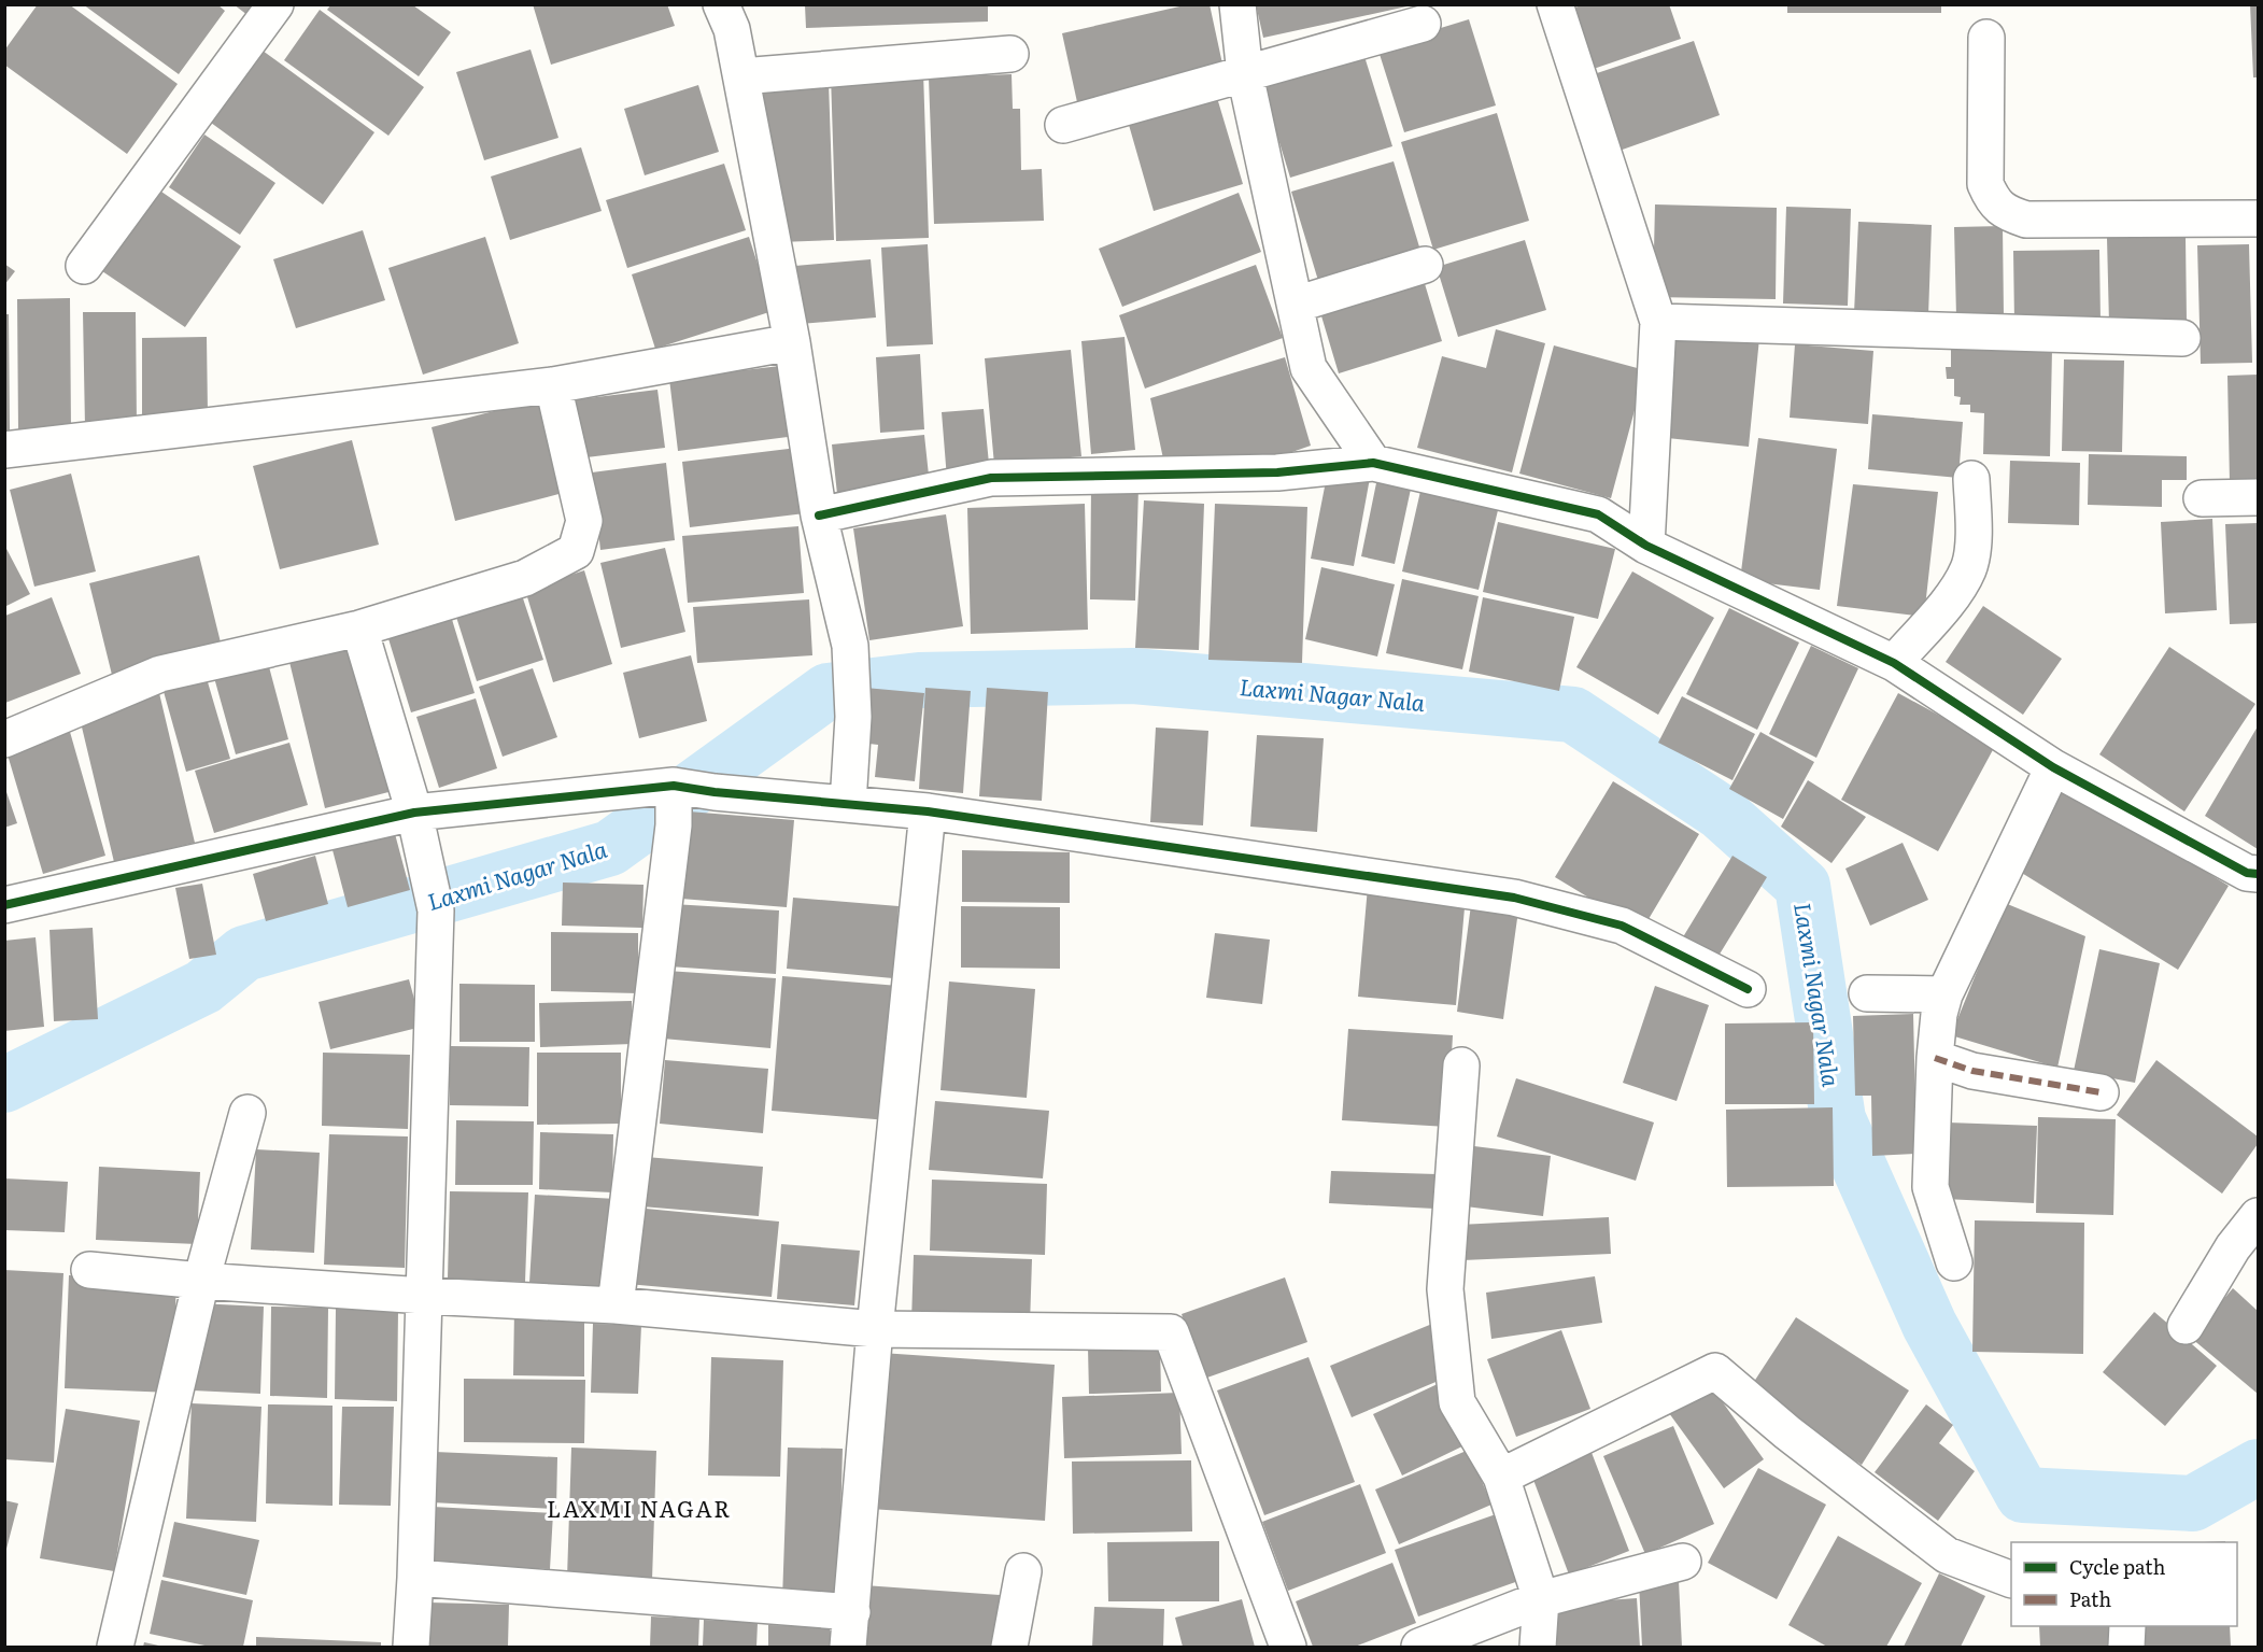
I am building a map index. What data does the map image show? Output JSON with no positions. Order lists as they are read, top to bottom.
{
  "districts": ["LAXMI NAGAR"],
  "water": ["Laxmi Nagar Nala"],
  "legend": ["Cycle path", "Path"]
}
